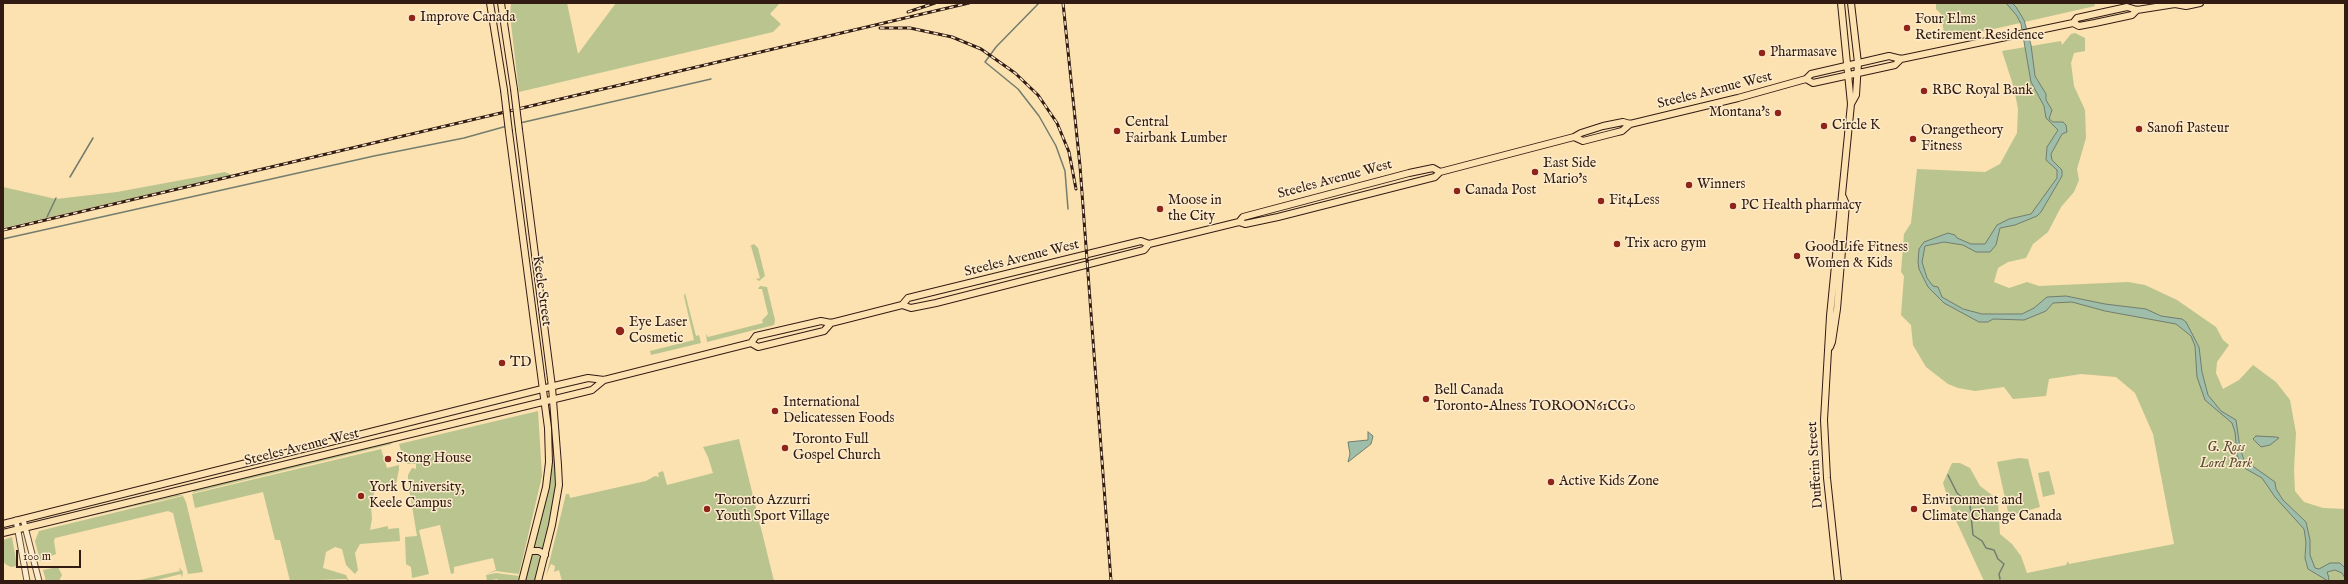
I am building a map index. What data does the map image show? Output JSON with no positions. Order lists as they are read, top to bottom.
{
  "streets": {
    "main road": ["Steeles Avenue West", "Keele Street", "Dufferin Street"]
  },
  "crossings": [
    ["Steeles Avenue West", "Keele Street"],
    ["Steeles Avenue West", "Dufferin Street"]
  ],
  "parks": ["G. Ross Lord Park"],
  "places": [
    "Improve Canada",
    "Four Elms Retirement Residence",
    "Pharmasave",
    "RBC Royal Bank",
    "Montana's",
    "Circle K",
    "Sanofi Pasteur",
    "Central Fairbank Lumber",
    "Orangetheory Fitness",
    "East Side Mario's",
    "Winners",
    "Canada Post",
    "Fit4Less",
    "PC Health pharmacy",
    "Moose in the City",
    "Trix acro gym",
    "GoodLife Fitness Women & Kids",
    "Eye Laser Cosmetic",
    "TD",
    "Bell Canada Toronto-Alness TOROON61CG0",
    "International Delicatessen Foods",
    "Toronto Full Gospel Church",
    "Stong House",
    "Active Kids Zone",
    "York University, Keele Campus",
    "Toronto Azzurri Youth Sport Village",
    "Environment and Climate Change Canada"
  ],
  "scale_bar": "100 m"
}
